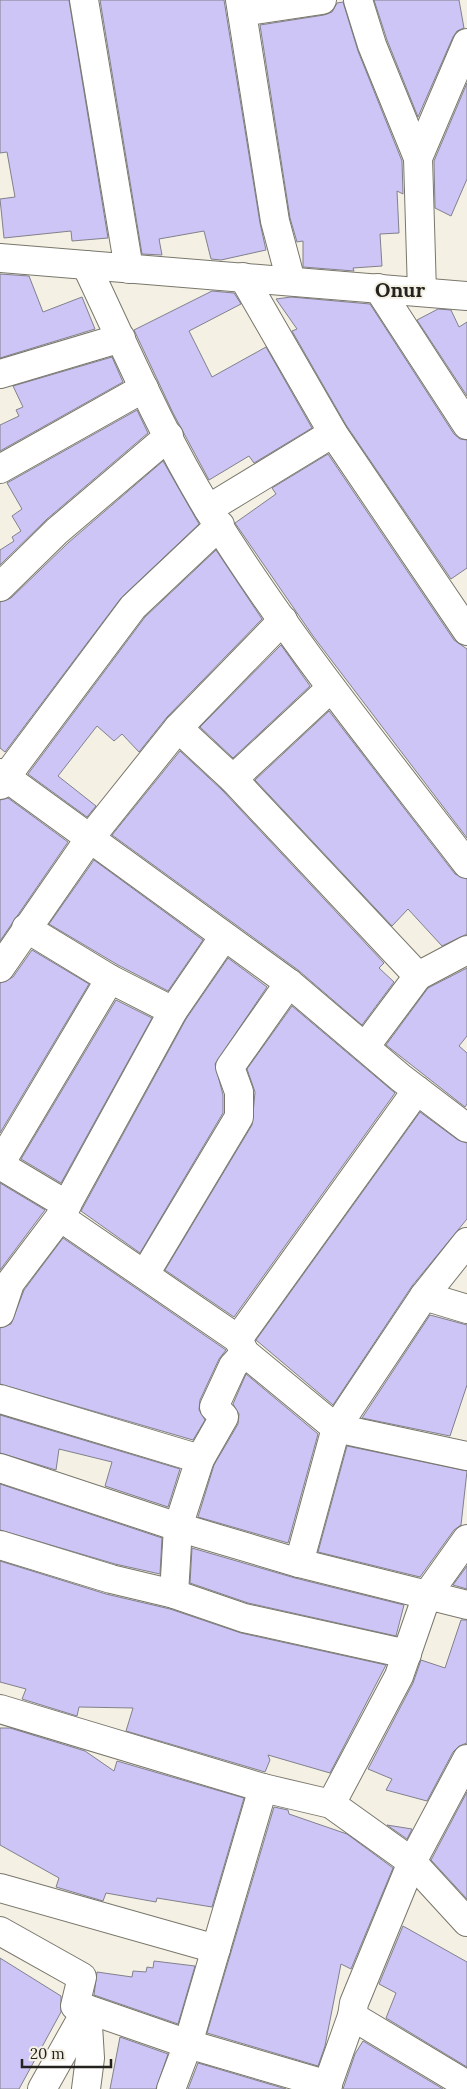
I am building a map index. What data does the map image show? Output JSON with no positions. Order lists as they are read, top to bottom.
{
  "districts": ["Onur"],
  "scale_bar": "20 m"
}
